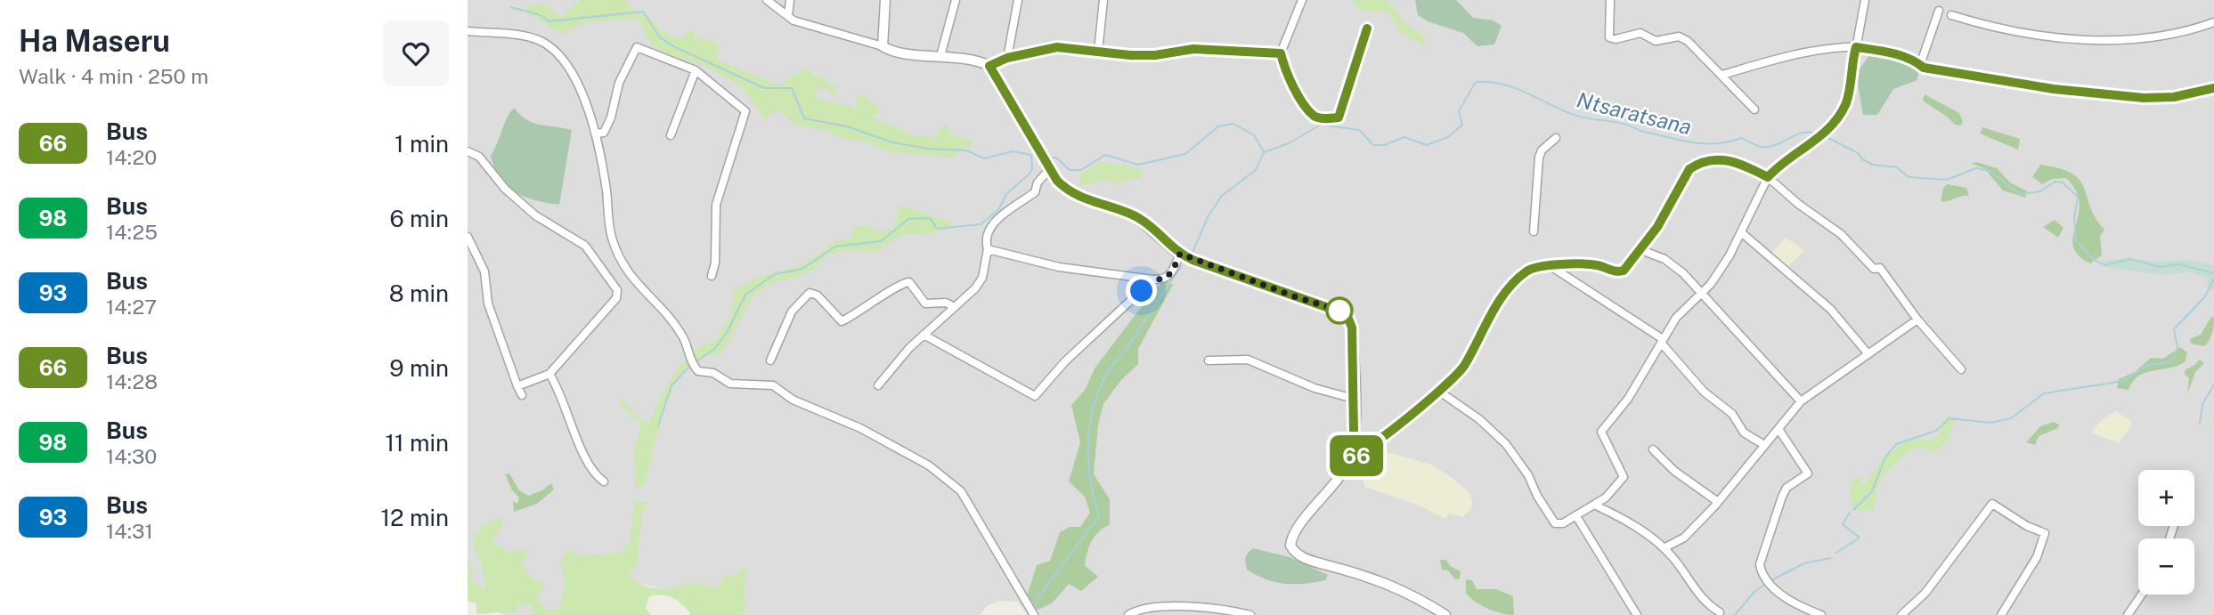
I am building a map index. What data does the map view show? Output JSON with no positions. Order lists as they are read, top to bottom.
{
  "water": ["Ntsaratsana"],
  "lines": ["bus line 66"],
  "page": {
    "heading": ["Ha Maseru", "Walk · 4 min · 250 m"],
    "on_map": "66",
    "list": [
      {
        "mark": "66",
        "name": "Bus",
        "note": "14:20",
        "value": "1 min"
      },
      {
        "mark": "98",
        "name": "Bus",
        "note": "14:25",
        "value": "6 min"
      },
      {
        "mark": "93",
        "name": "Bus",
        "note": "14:27",
        "value": "8 min"
      },
      {
        "mark": "66",
        "name": "Bus",
        "note": "14:28",
        "value": "9 min"
      },
      {
        "mark": "98",
        "name": "Bus",
        "note": "14:30",
        "value": "11 min"
      },
      {
        "mark": "93",
        "name": "Bus",
        "note": "14:31",
        "value": "12 min"
      }
    ],
    "map_buttons": ["+", "−"]
  }
}
